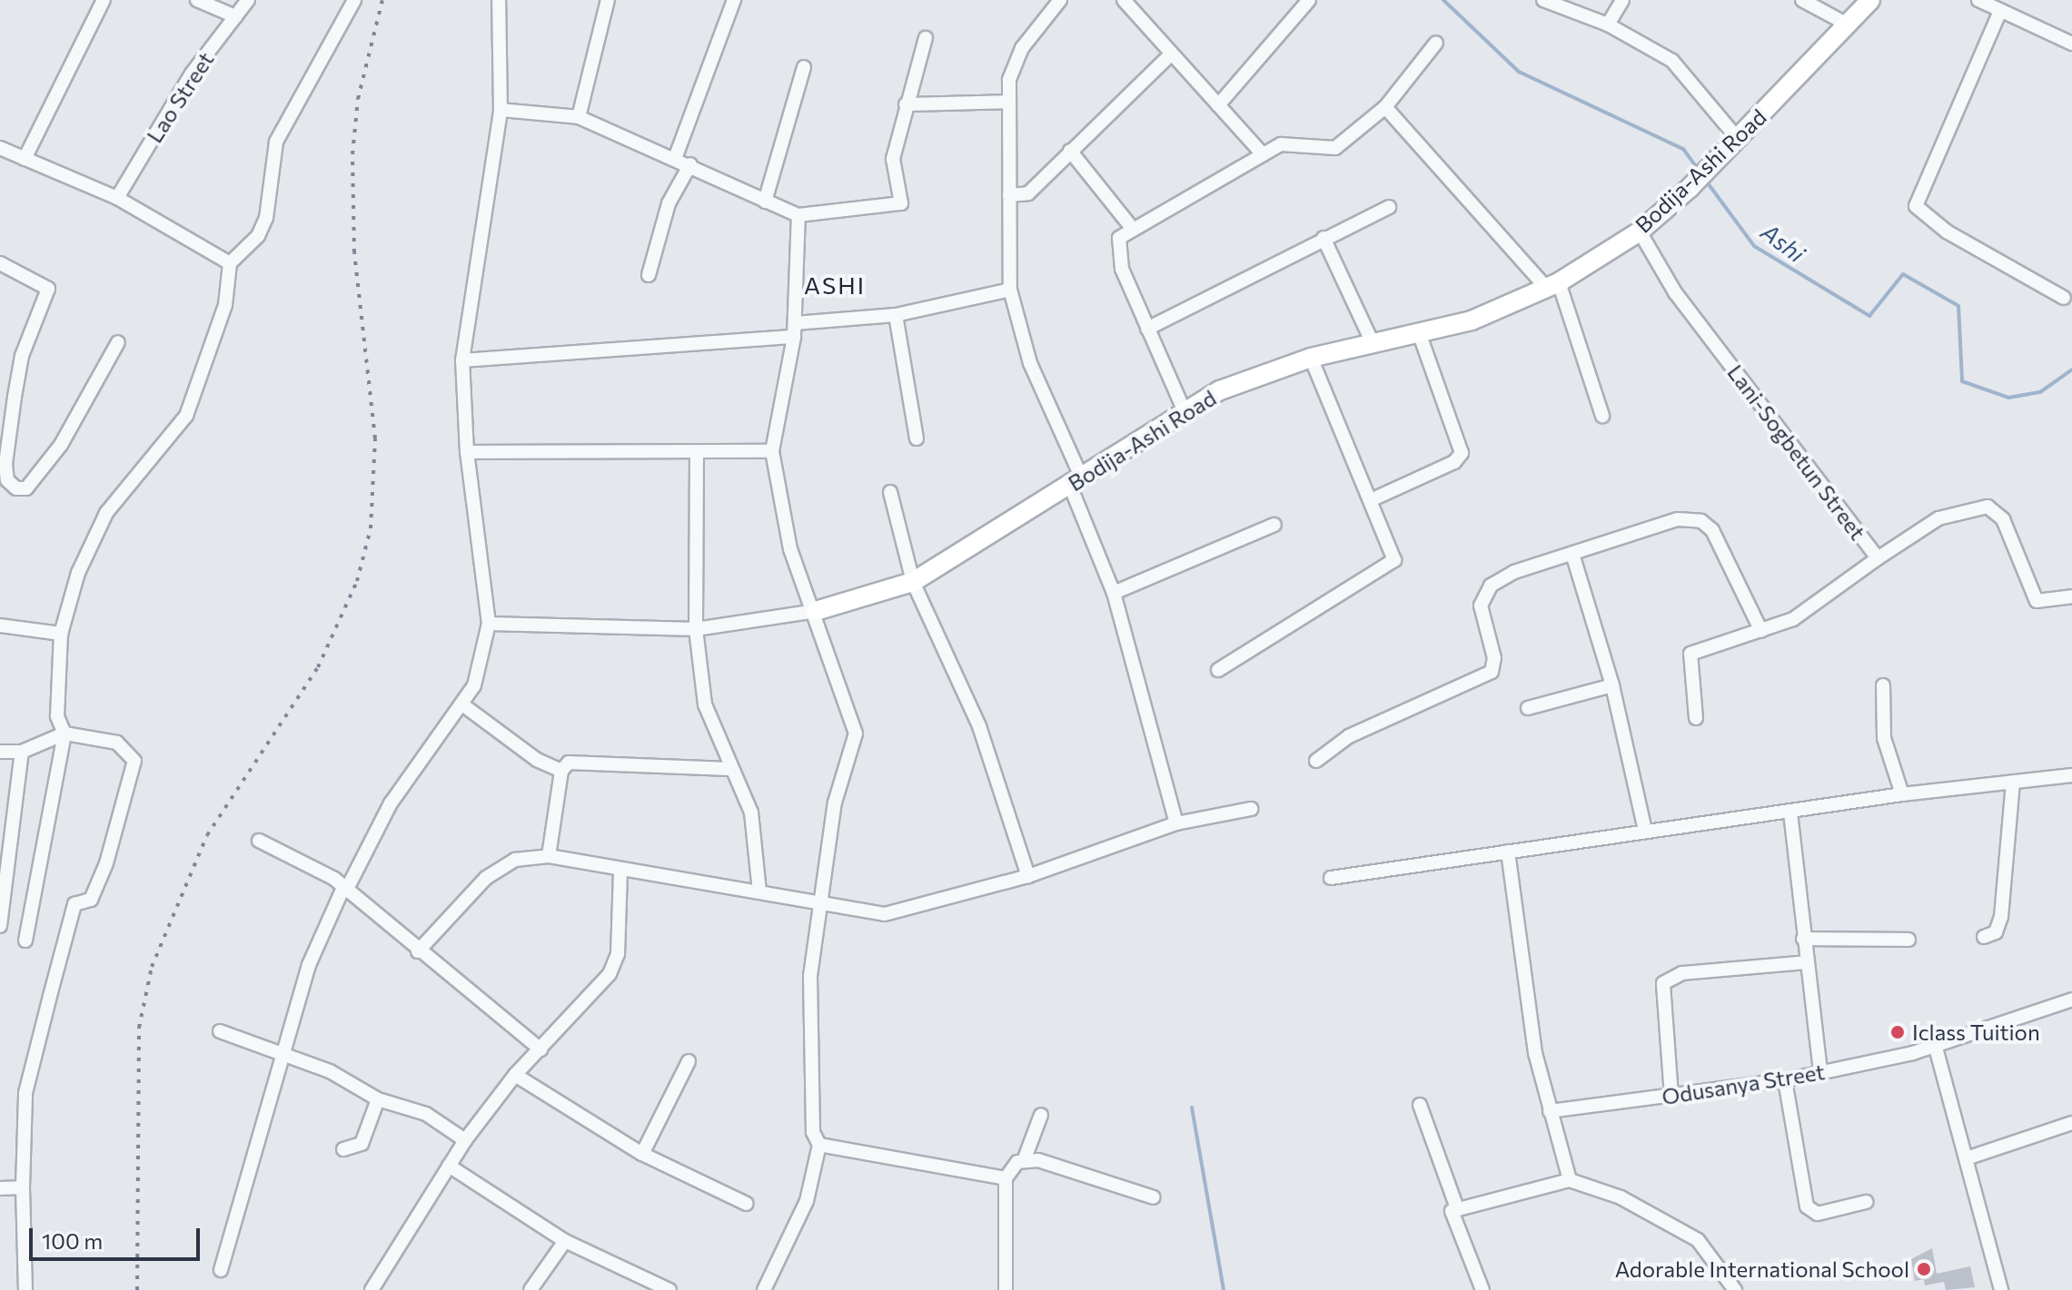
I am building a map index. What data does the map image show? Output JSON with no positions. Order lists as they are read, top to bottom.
{
  "streets": {
    "street": [
      "Lao Street",
      "Bodija-Ashi Road",
      "Lani-Sogbetun Street",
      "Odusanya Street"
    ]
  },
  "crossings": [
    ["Bodija-Ashi Road", "Lani-Sogbetun Street"]
  ],
  "districts": ["ASHI"],
  "water": ["Ashi"],
  "places": ["Iclass Tuition", "Adorable International School"],
  "scale_bar": "100 m"
}
